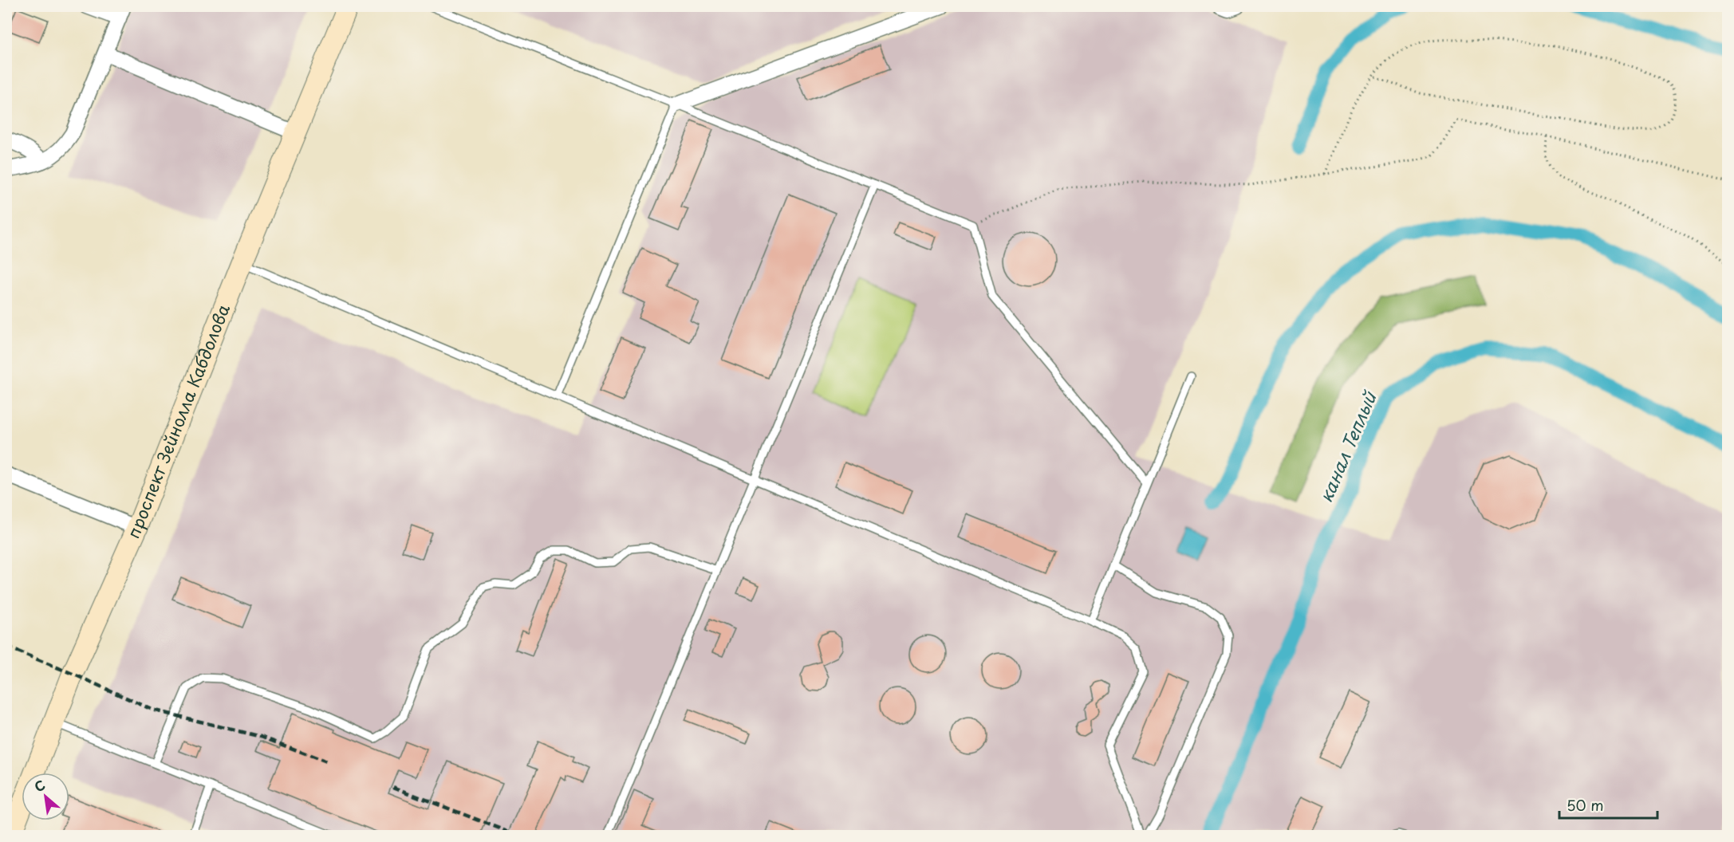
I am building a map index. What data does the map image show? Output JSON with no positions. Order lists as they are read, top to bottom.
{
  "streets": {
    "main road": ["проспект Зейнолла Кабдолова"]
  },
  "water": ["канал Теплый"],
  "scale_bar": "50 m",
  "north": "top left"
}
